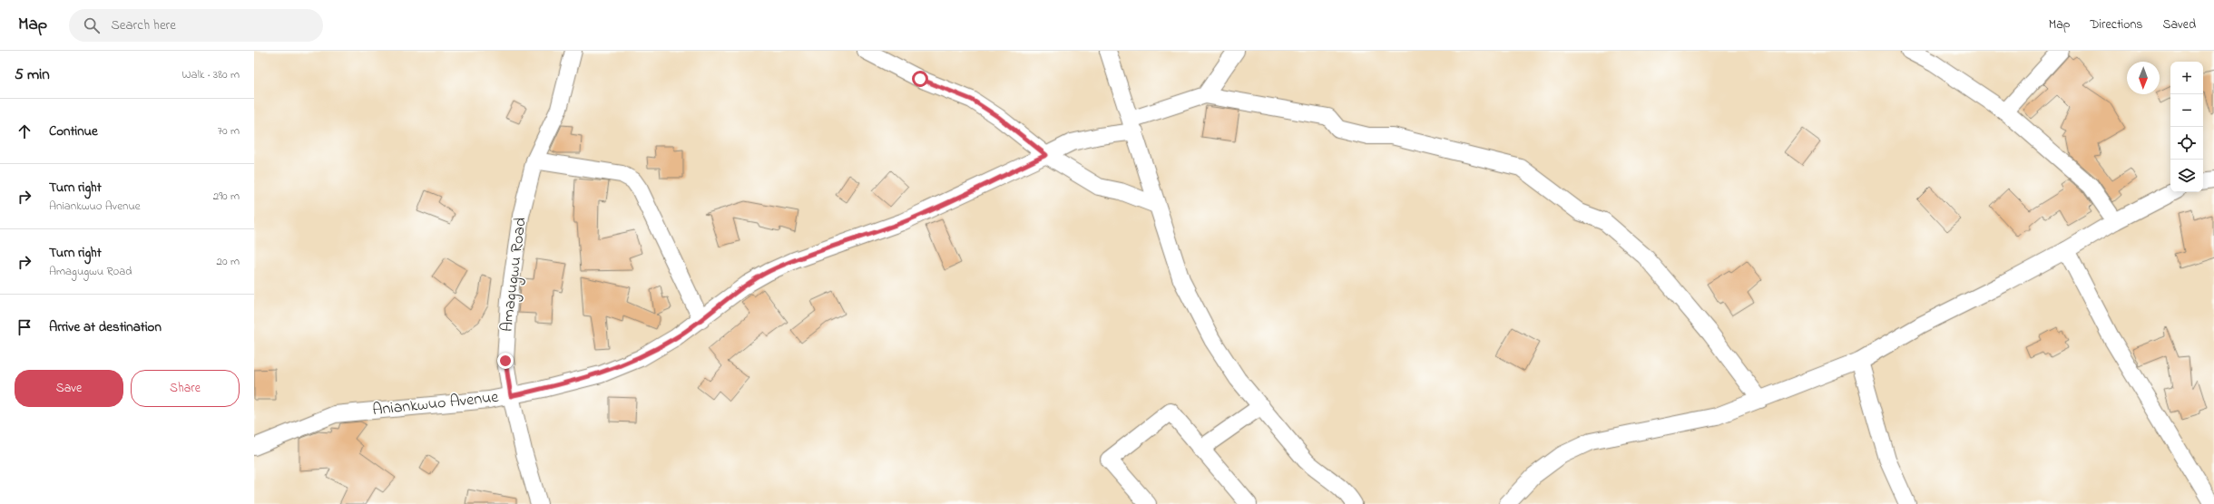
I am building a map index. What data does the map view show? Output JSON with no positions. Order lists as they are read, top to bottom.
{
  "streets": {
    "street": ["Amagugwu Road", "Aniankwuo Avenue"]
  },
  "crossings": [
    ["Amagugwu Road", "Aniankwuo Avenue"]
  ],
  "north": "bottom",
  "page": {
    "header": "Map",
    "search": "Search here",
    "nav": ["Map", "Directions", "Saved"],
    "heading": ["5 min", "Walk · 380 m"],
    "map_buttons": ["+", "−"],
    "list": [
      ["Continue", "70 m"],
      ["Turn right", "Aniankwuo Avenue", "290 m"],
      ["Turn right", "Amagugwu Road", "20 m"],
      "Arrive at destination"
    ],
    "buttons": ["Save", "Share"]
  }
}
